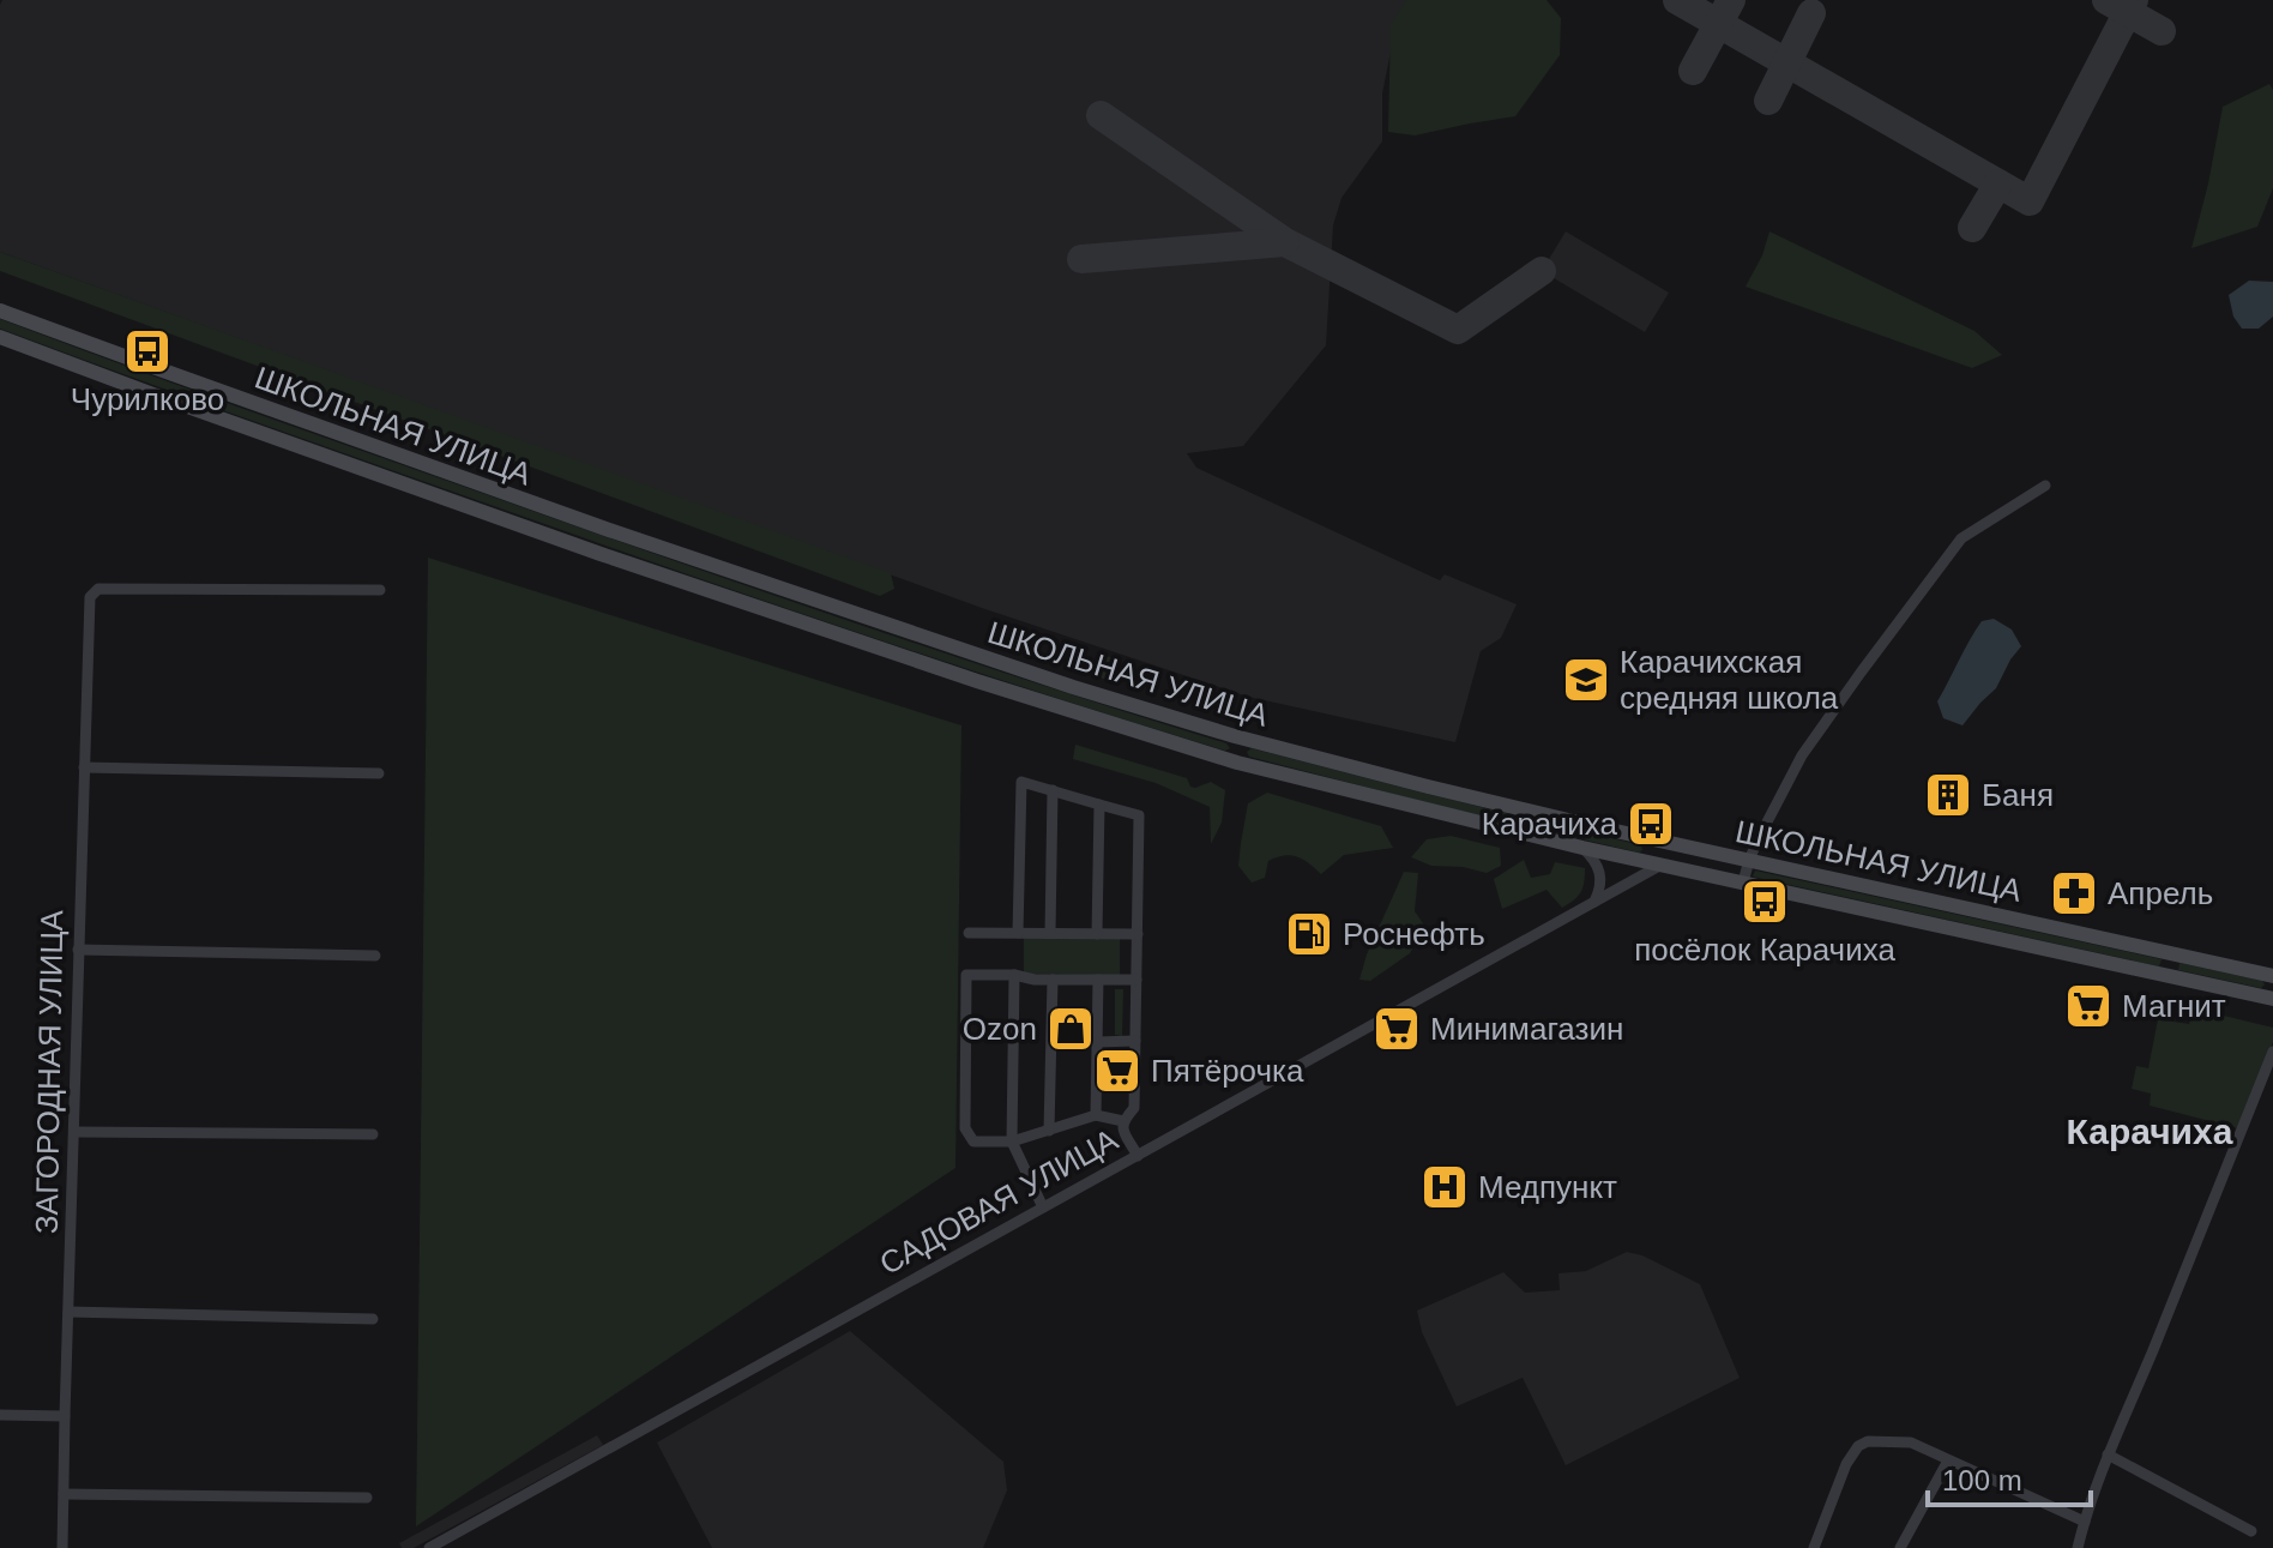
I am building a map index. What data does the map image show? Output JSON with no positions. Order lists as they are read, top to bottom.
{
  "streets": {
    "main road": ["ШКОЛЬНАЯ УЛИЦА"],
    "street": ["ЗАГОРОДНАЯ УЛИЦА", "САДОВАЯ УЛИЦА"]
  },
  "crossings": [
    ["ШКОЛЬНАЯ УЛИЦА", "САДОВАЯ УЛИЦА"]
  ],
  "districts": ["Карачиха"],
  "places": {
    "bus stop": ["Чурилково", "Карачиха", "посёлок Карачиха"],
    "school or university": ["Карачихская средняя школа"],
    "building": ["Баня"],
    "pharmacy": ["Апрель"],
    "fuel station": ["Роснефть"],
    "supermarket": ["Магнит", "Минимагазин", "Пятёрочка"],
    "shop": ["Ozon"],
    "hospital": ["Медпункт"]
  },
  "scale_bar": "100 m"
}
